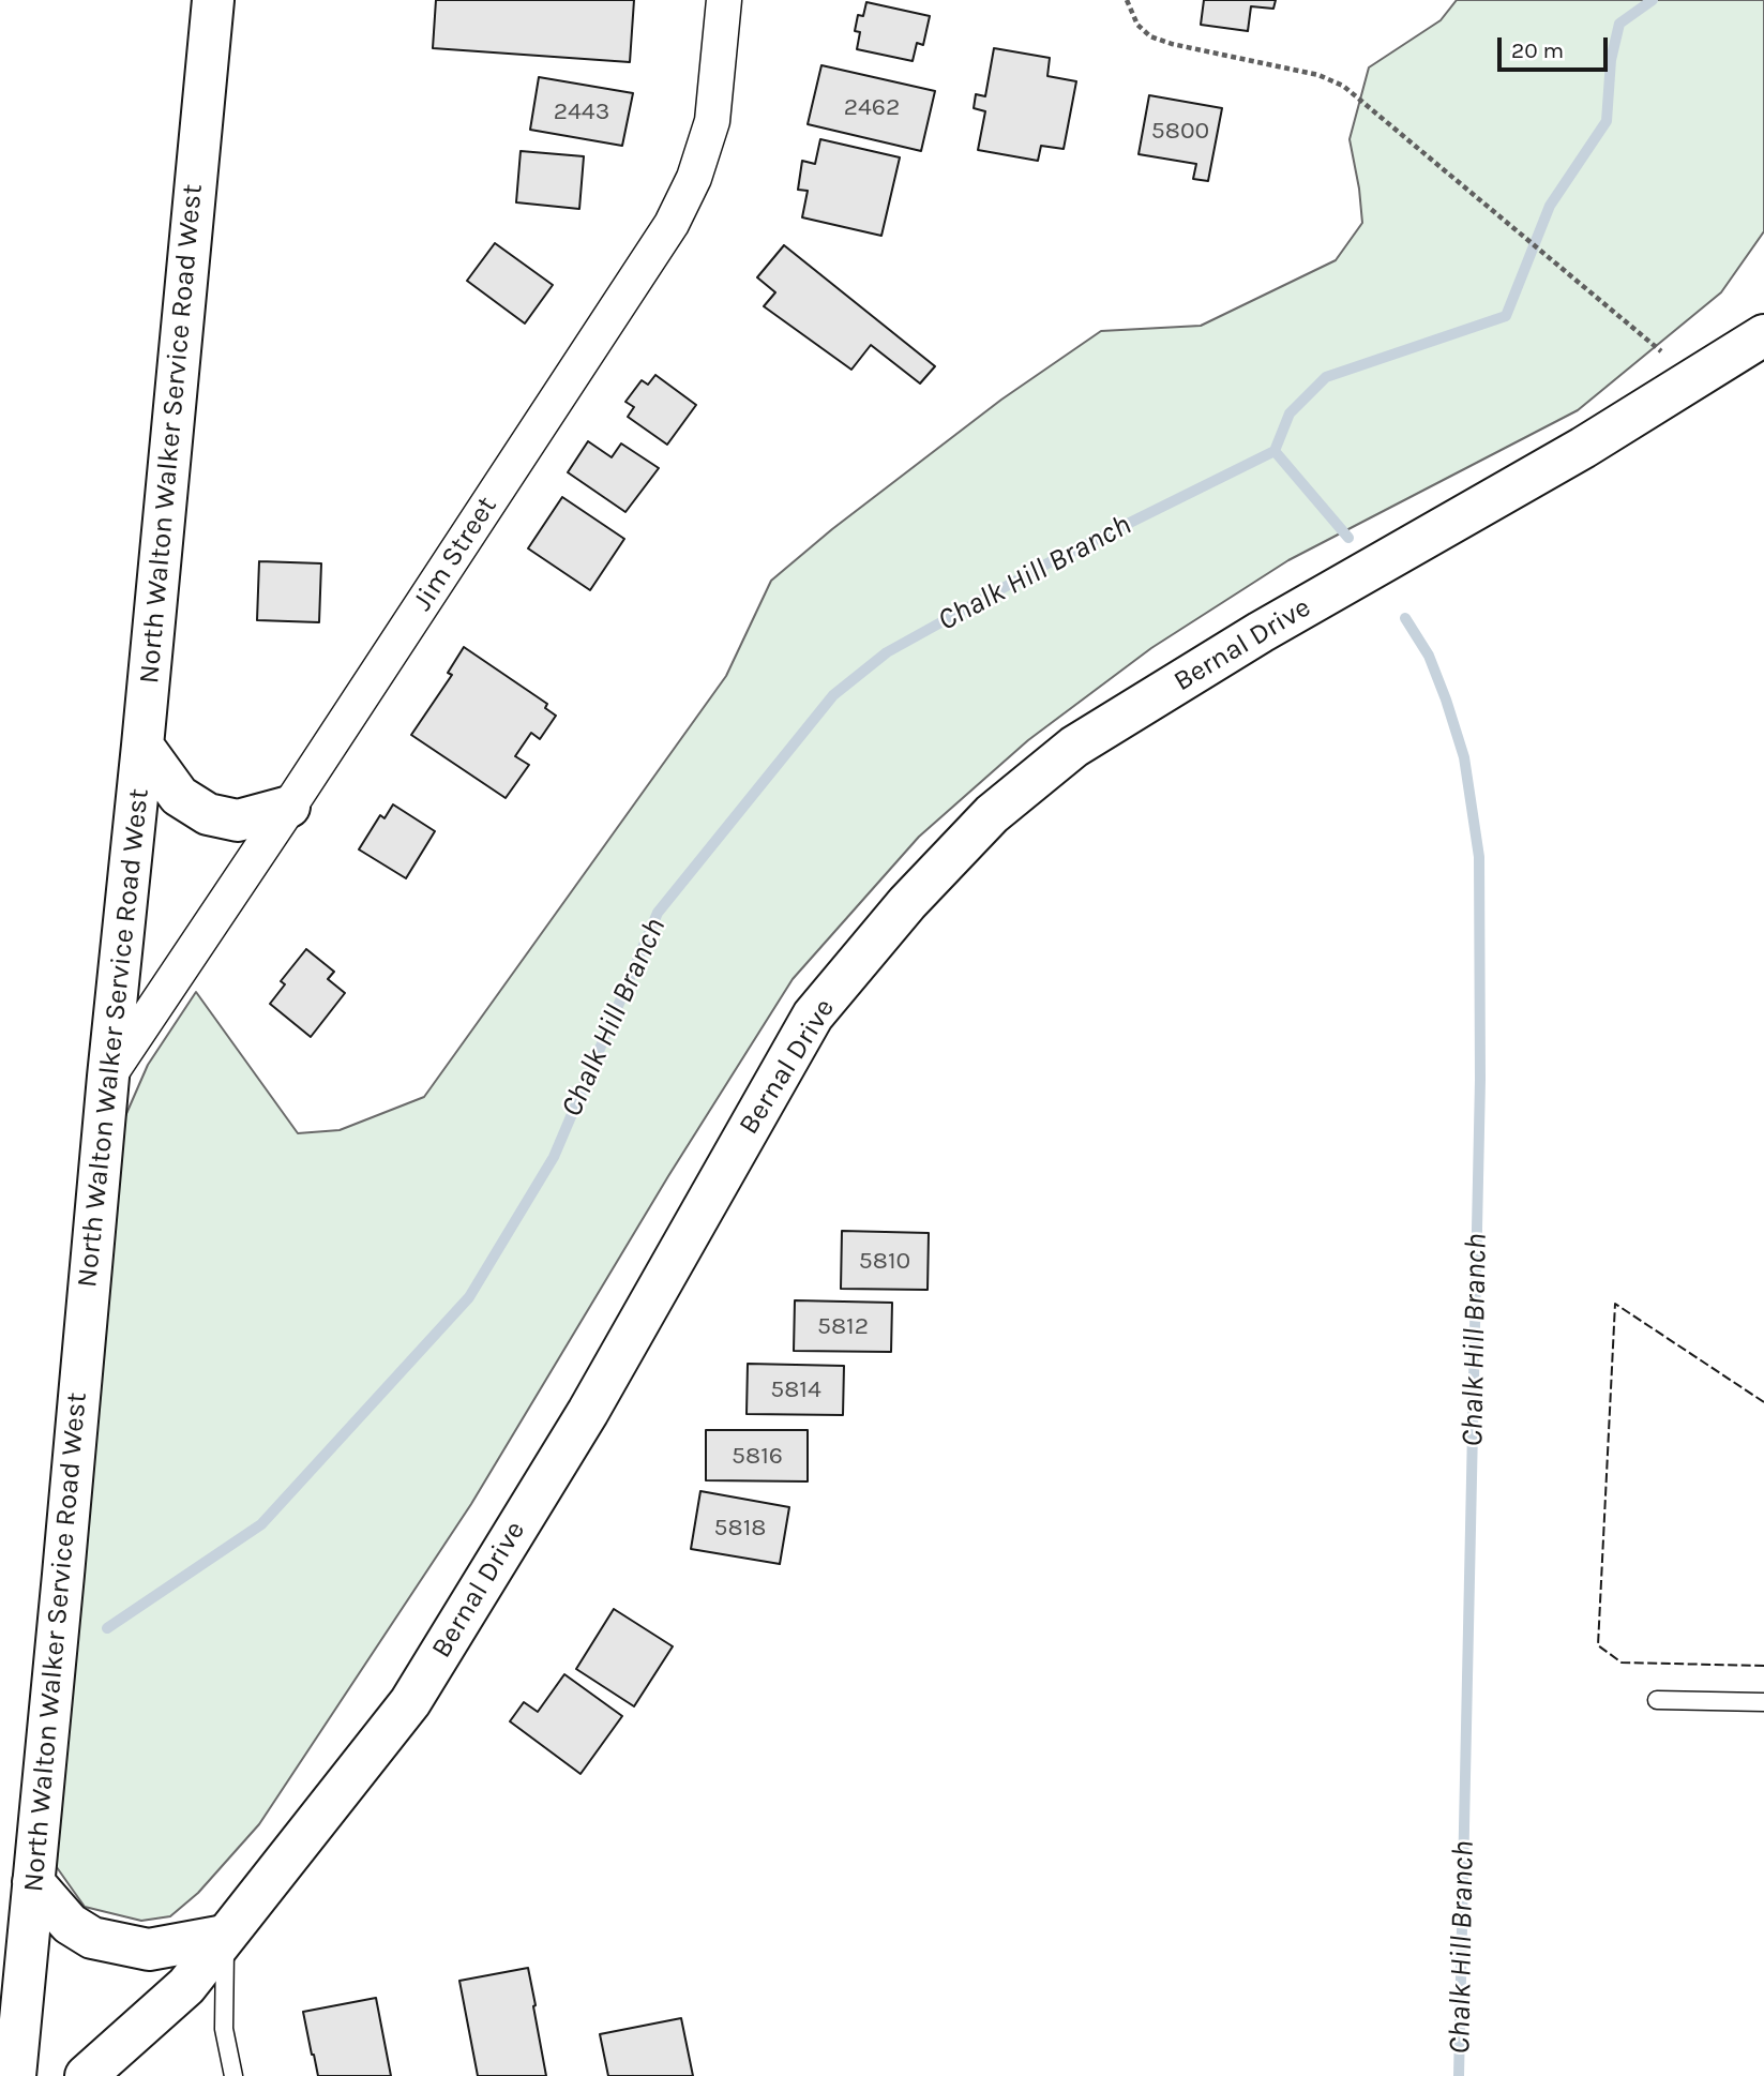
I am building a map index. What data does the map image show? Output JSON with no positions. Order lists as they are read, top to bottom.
{
  "streets": {
    "main road": ["North Walton Walker Service Road West", "Bernal Drive"],
    "street": ["Jim Street"]
  },
  "crossings": [
    ["North Walton Walker Service Road West", "Jim Street"]
  ],
  "water": ["Chalk Hill Branch"],
  "house_numbers": [
    "2462",
    "2443",
    "5800",
    "5810",
    "5812",
    "5814",
    "5816",
    "5818"
  ],
  "scale_bar": "20 m"
}
